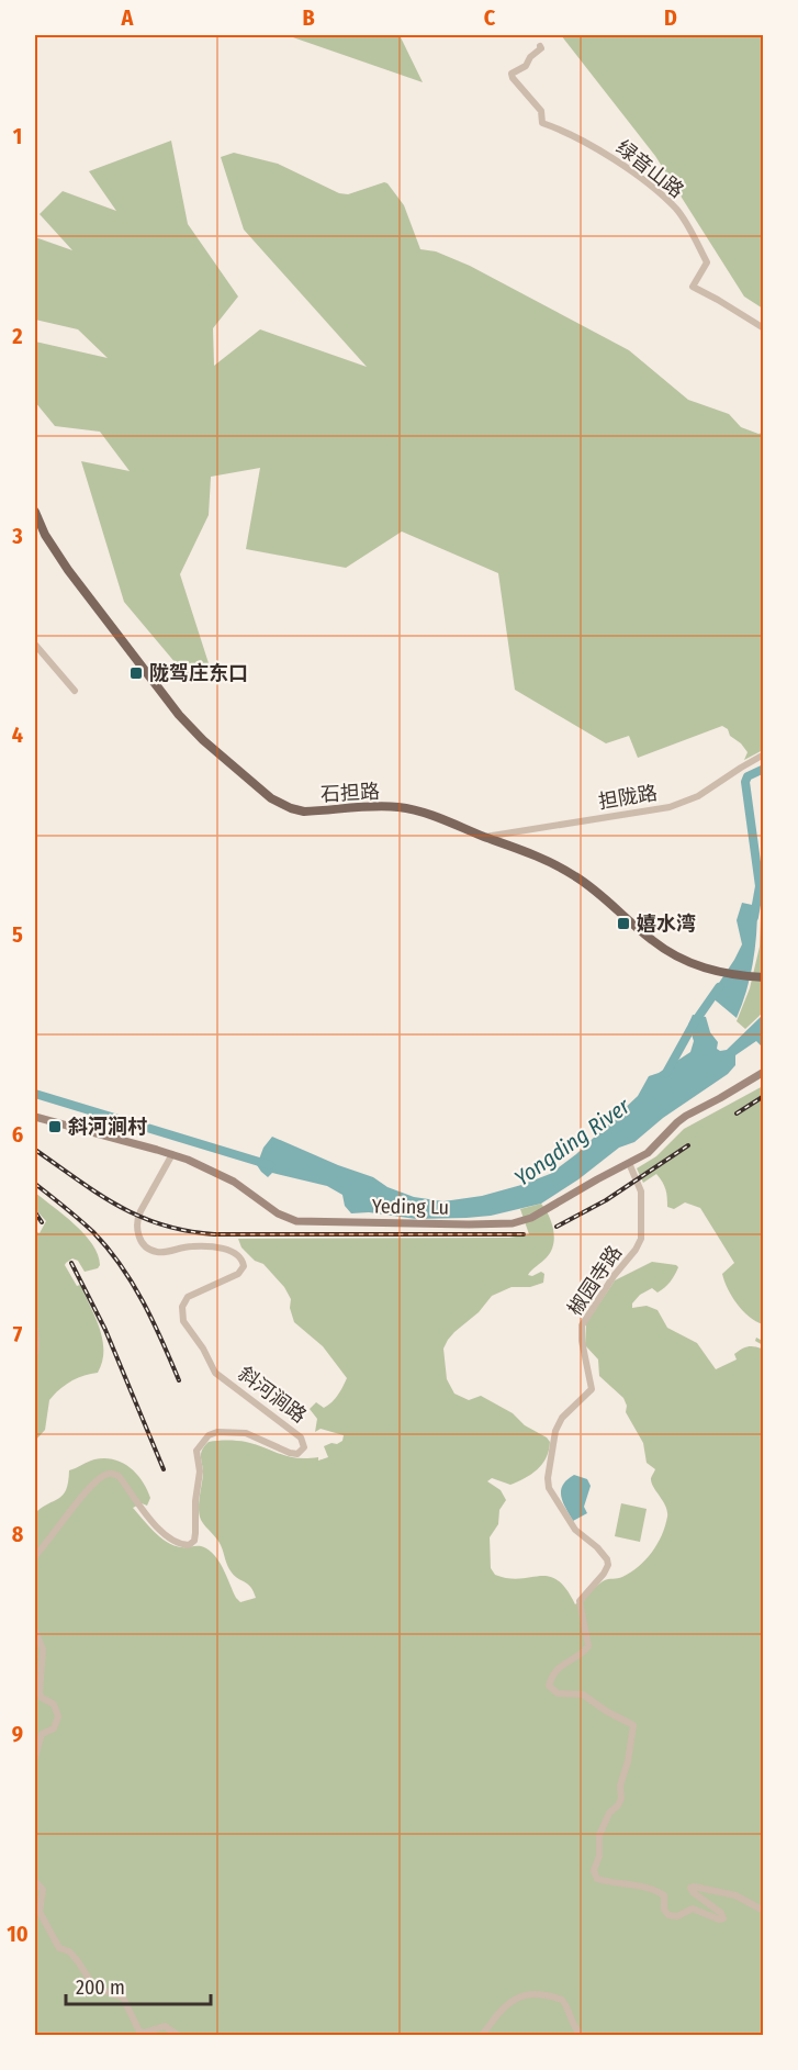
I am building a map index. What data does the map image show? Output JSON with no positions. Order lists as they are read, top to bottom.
{
  "streets": {
    "main road": ["石担路", "Yeding Lu"],
    "street": [
      "绿音山路",
      "担陇路",
      "椒园寺路",
      "斜河涧路"
    ]
  },
  "crossings": [
    ["石担路", "担陇路"],
    ["Yeding Lu", "椒园寺路"],
    ["Yeding Lu", "斜河涧路"]
  ],
  "water": ["Yongding River"],
  "places": {
    "transit": ["陇驾庄东口", "嬉水湾", "斜河涧村"]
  },
  "scale_bar": "200 m",
  "grid": {
    "columns": [
      "A",
      "B",
      "C",
      "D"
    ],
    "rows": [
      "1",
      "2",
      "3",
      "4",
      "5",
      "6",
      "7",
      "8",
      "9",
      "10"
    ]
  }
}
